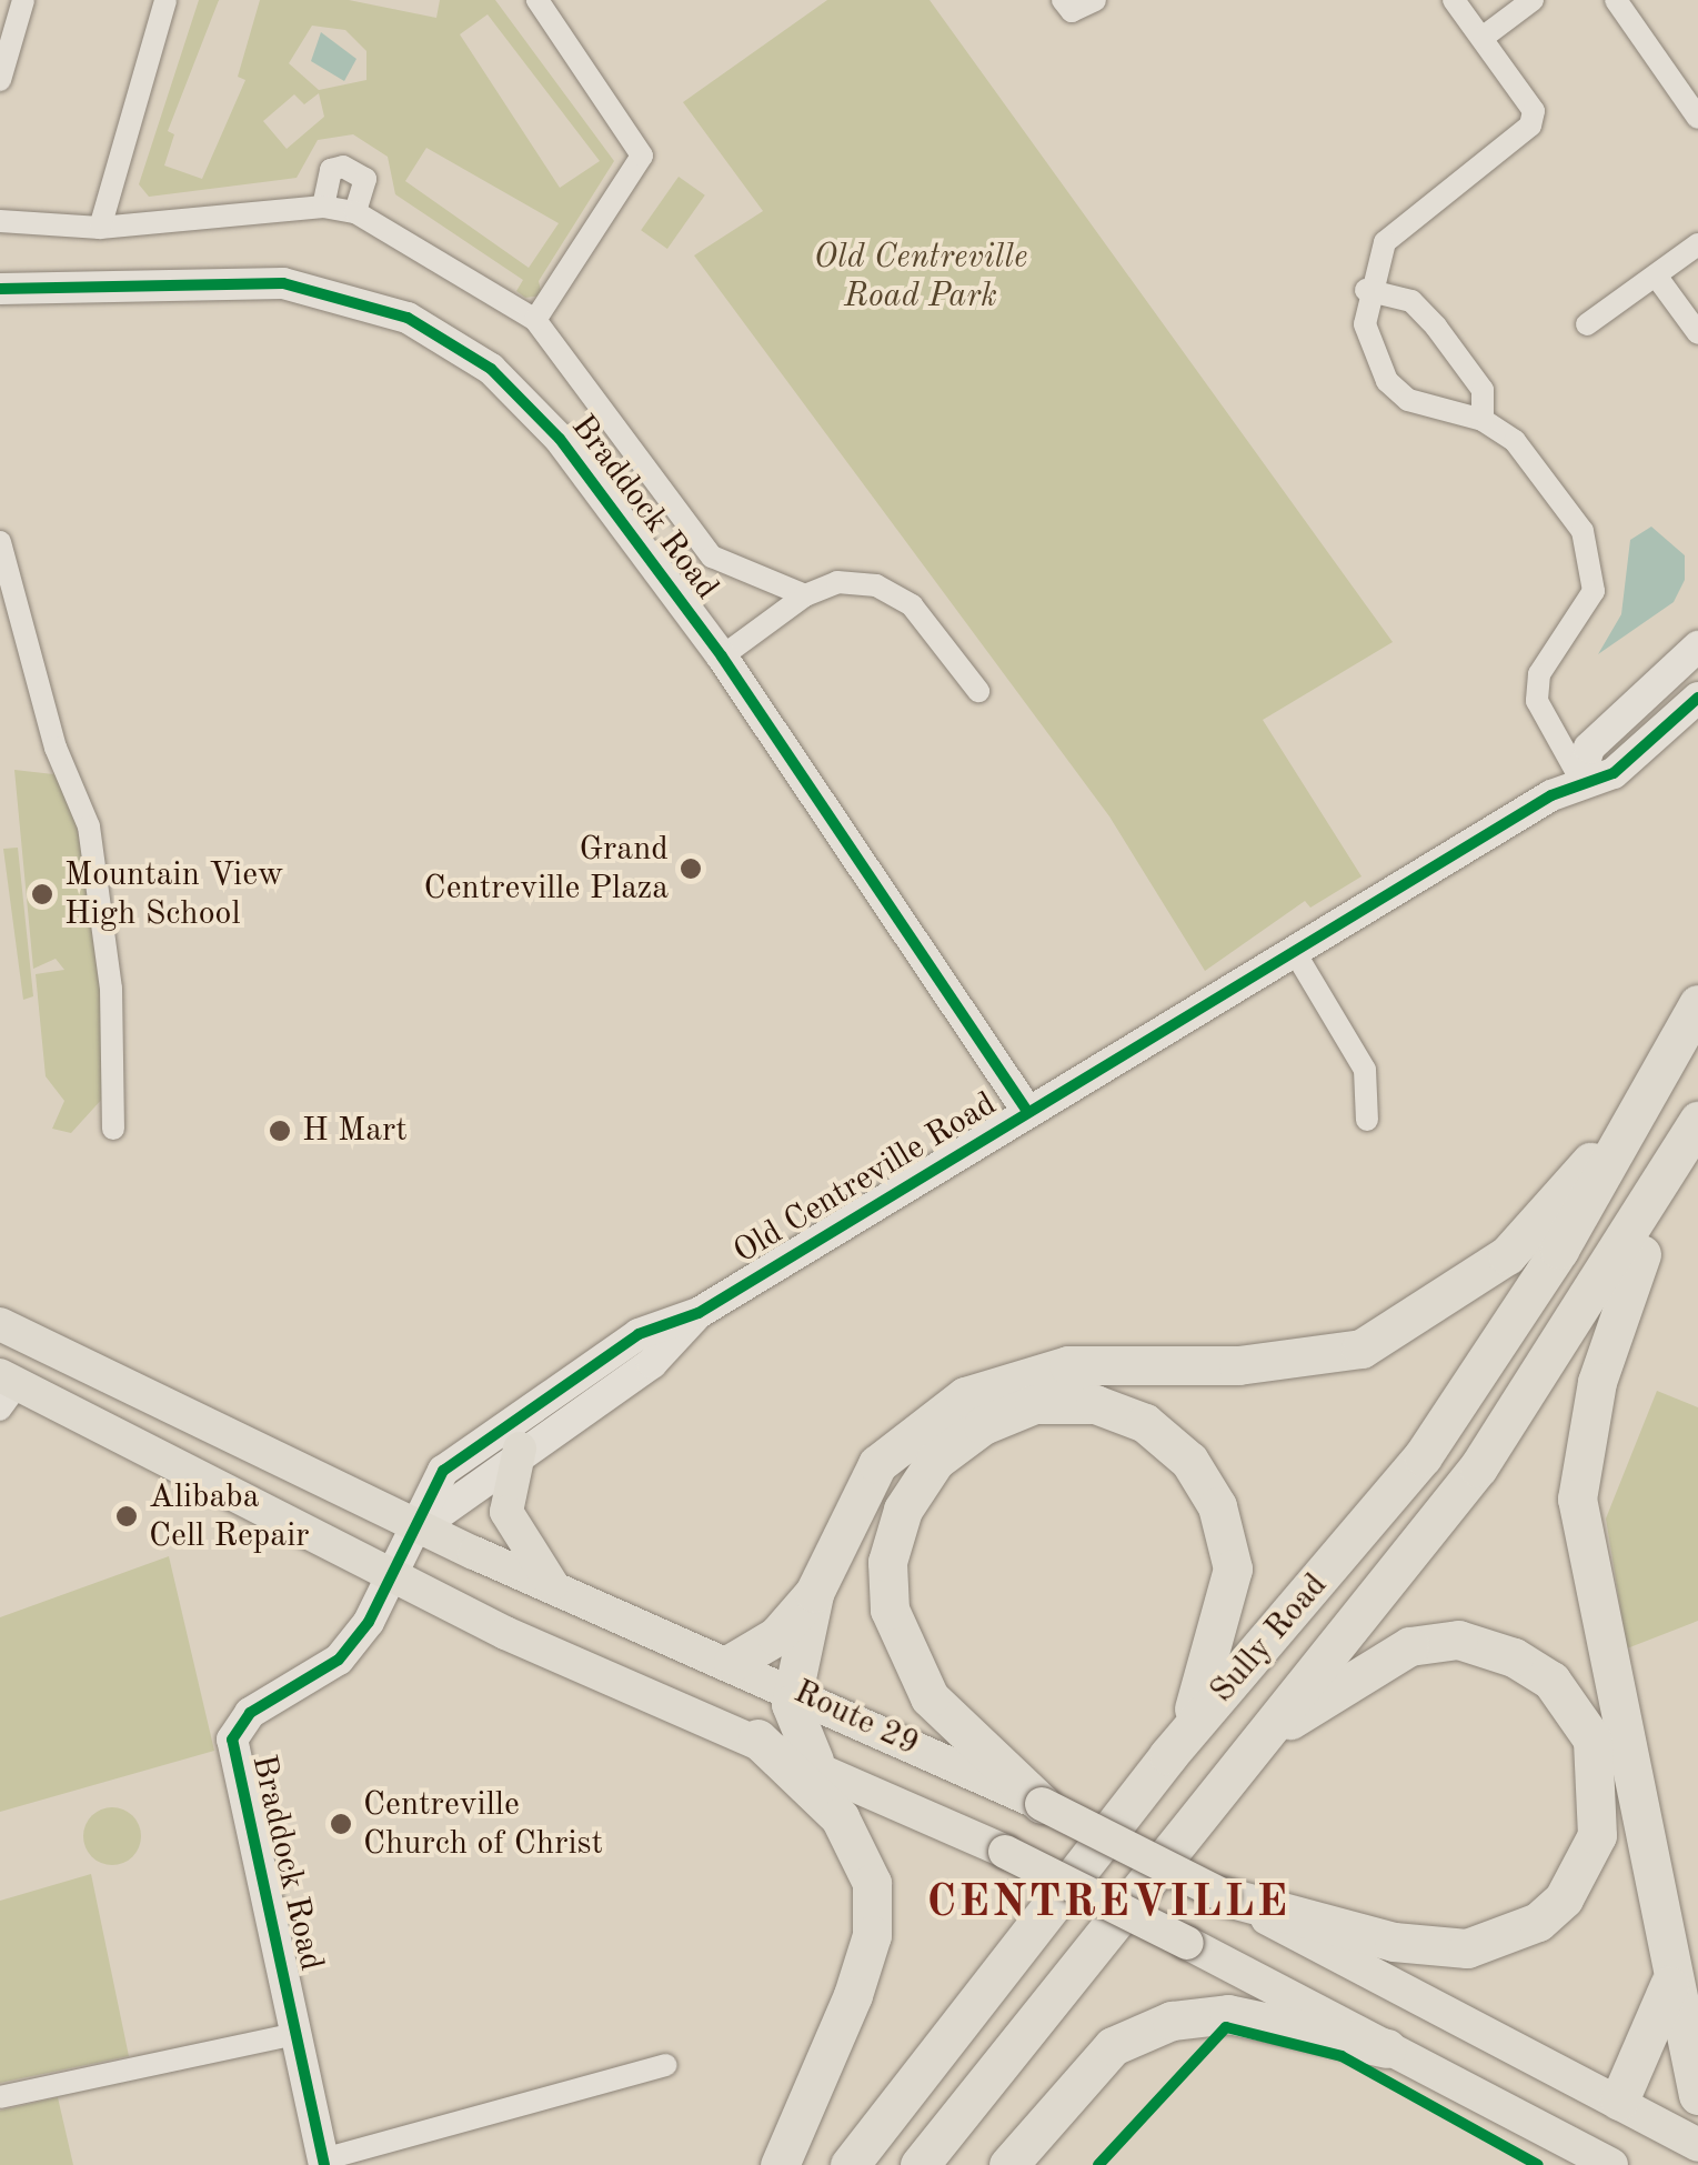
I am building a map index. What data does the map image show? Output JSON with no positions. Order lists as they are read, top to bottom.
{
  "streets": {
    "highway": ["Sully Road"],
    "main road": ["Route 29"],
    "street": ["Braddock Road", "Old Centreville Road"]
  },
  "crossings": [
    ["Braddock Road", "Old Centreville Road"],
    ["Braddock Road", "Route 29"],
    ["Old Centreville Road", "Route 29"]
  ],
  "districts": ["CENTREVILLE"],
  "parks": ["Old Centreville Road Park"],
  "places": [
    "Grand Centreville Plaza",
    "Mountain View High School",
    "H Mart",
    "Alibaba Cell Repair",
    "Centreville Church of Christ"
  ]
}
